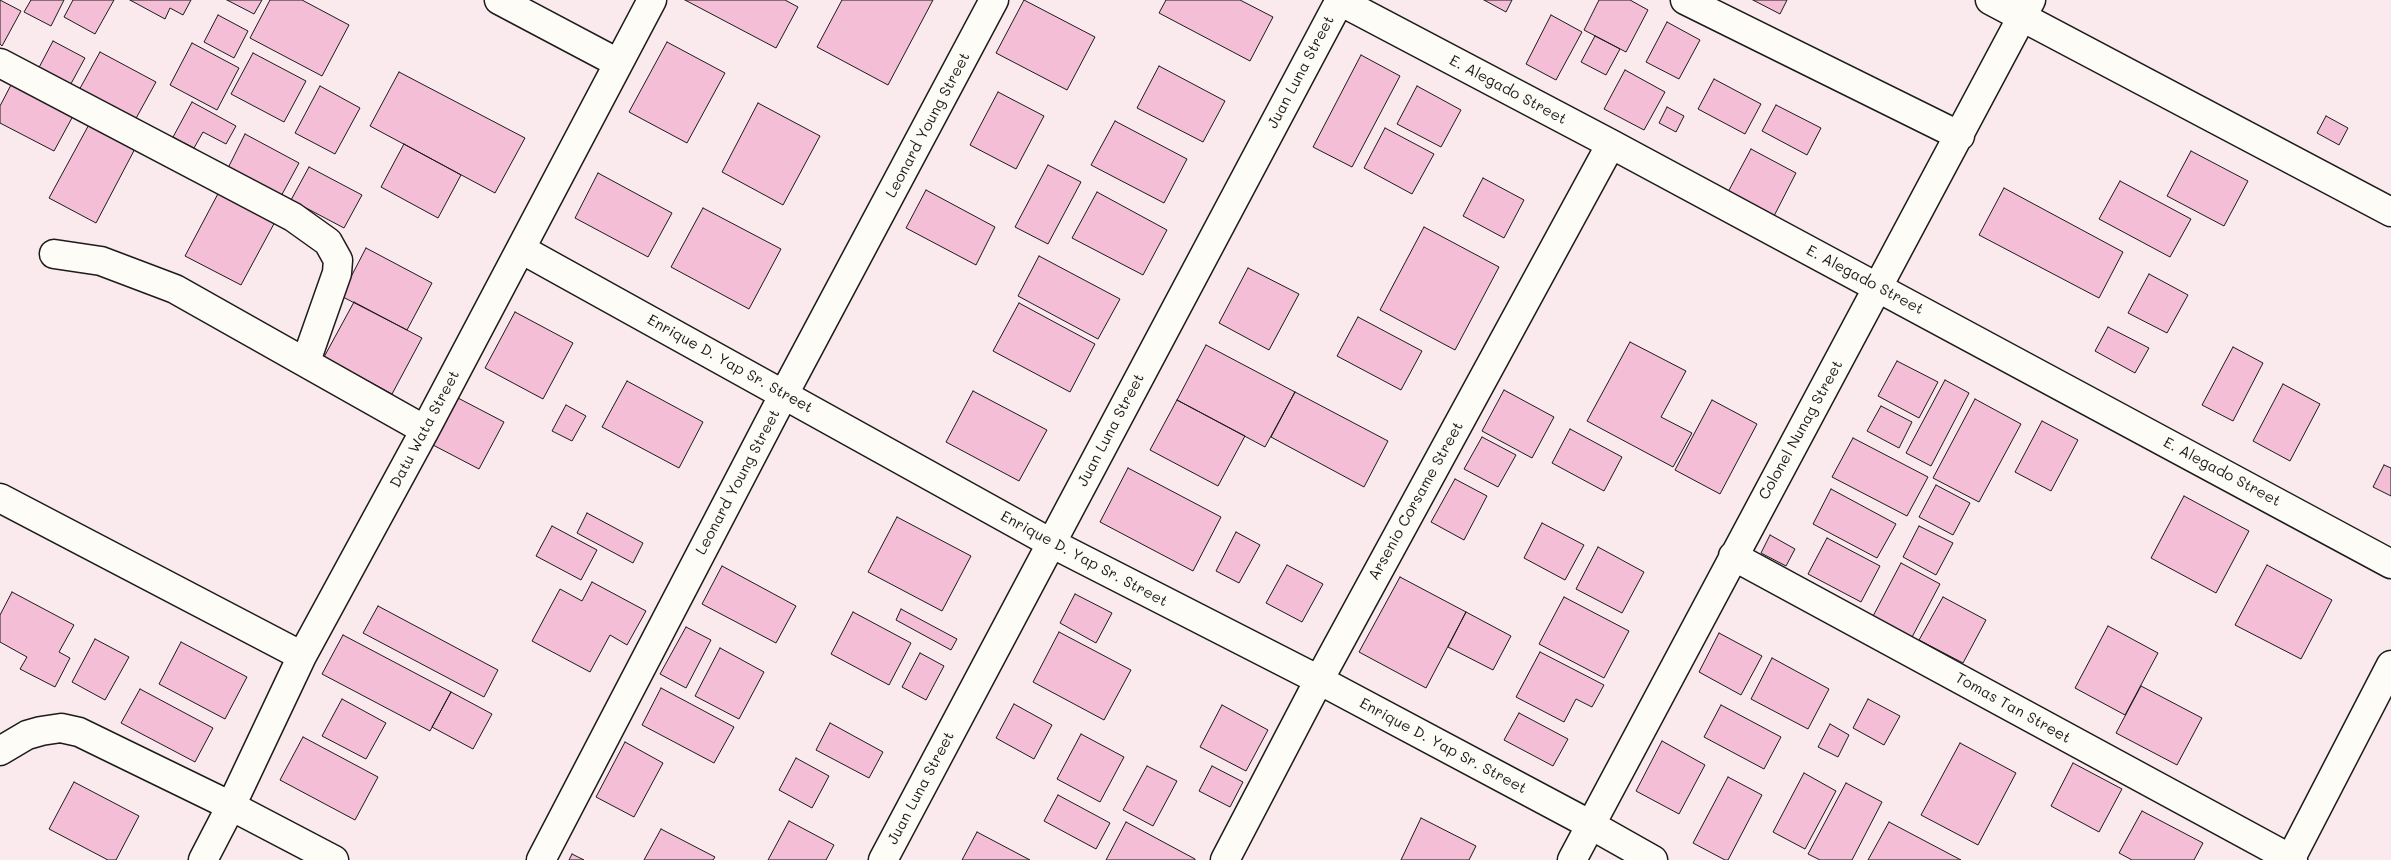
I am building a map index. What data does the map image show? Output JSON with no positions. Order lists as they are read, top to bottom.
{
  "streets": {
    "street": [
      "Juan Luna Street",
      "E. Alegado Street",
      "Leonard Young Street",
      "Enrique D. Yap Sr. Street",
      "Datu Wata Street",
      "Colonel Nunag Street",
      "Arsenio Corsame Street",
      "Tomas Tan Street"
    ]
  },
  "crossings": [
    ["Juan Luna Street", "E. Alegado Street"],
    ["Juan Luna Street", "Enrique D. Yap Sr. Street"],
    ["E. Alegado Street", "Colonel Nunag Street"],
    ["E. Alegado Street", "Arsenio Corsame Street"],
    ["Leonard Young Street", "Enrique D. Yap Sr. Street"],
    ["Enrique D. Yap Sr. Street", "Datu Wata Street"],
    ["Enrique D. Yap Sr. Street", "Colonel Nunag Street"],
    ["Enrique D. Yap Sr. Street", "Arsenio Corsame Street"],
    ["Colonel Nunag Street", "Tomas Tan Street"]
  ]
}
